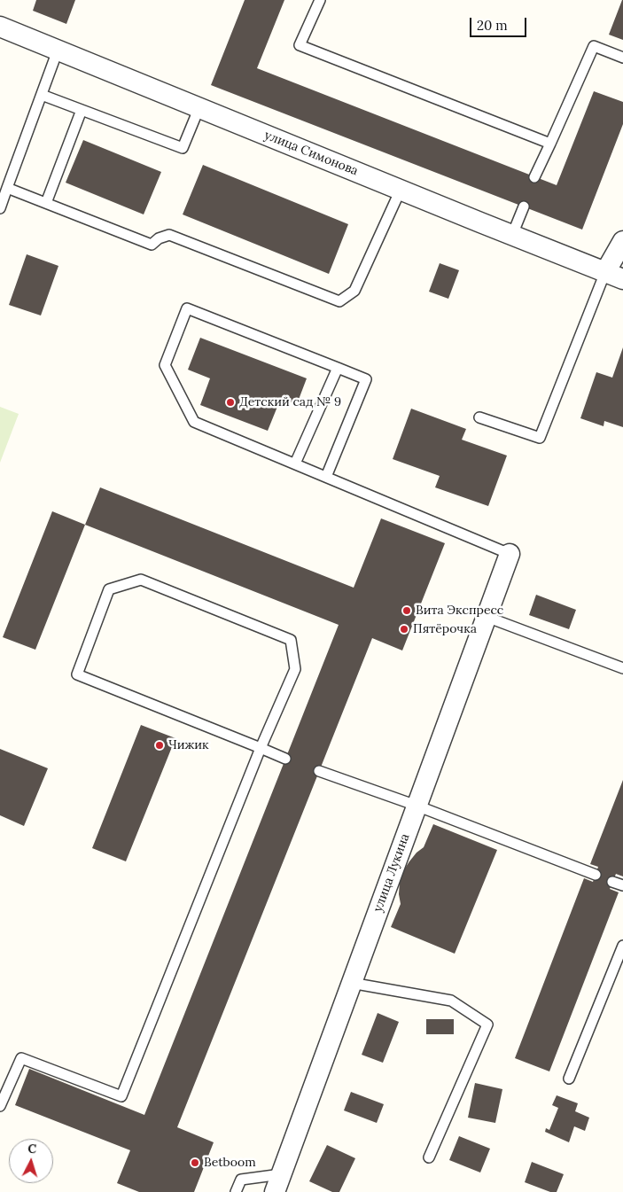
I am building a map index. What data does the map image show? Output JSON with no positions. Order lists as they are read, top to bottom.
{
  "streets": {
    "street": ["улица Симонова", "улица Лукина"]
  },
  "places": [
    "Детский сад № 9",
    "Вита Экспресс",
    "Пятёрочка",
    "Чижик",
    "Betboom"
  ],
  "scale_bar": "20 m",
  "north": "top"
}
